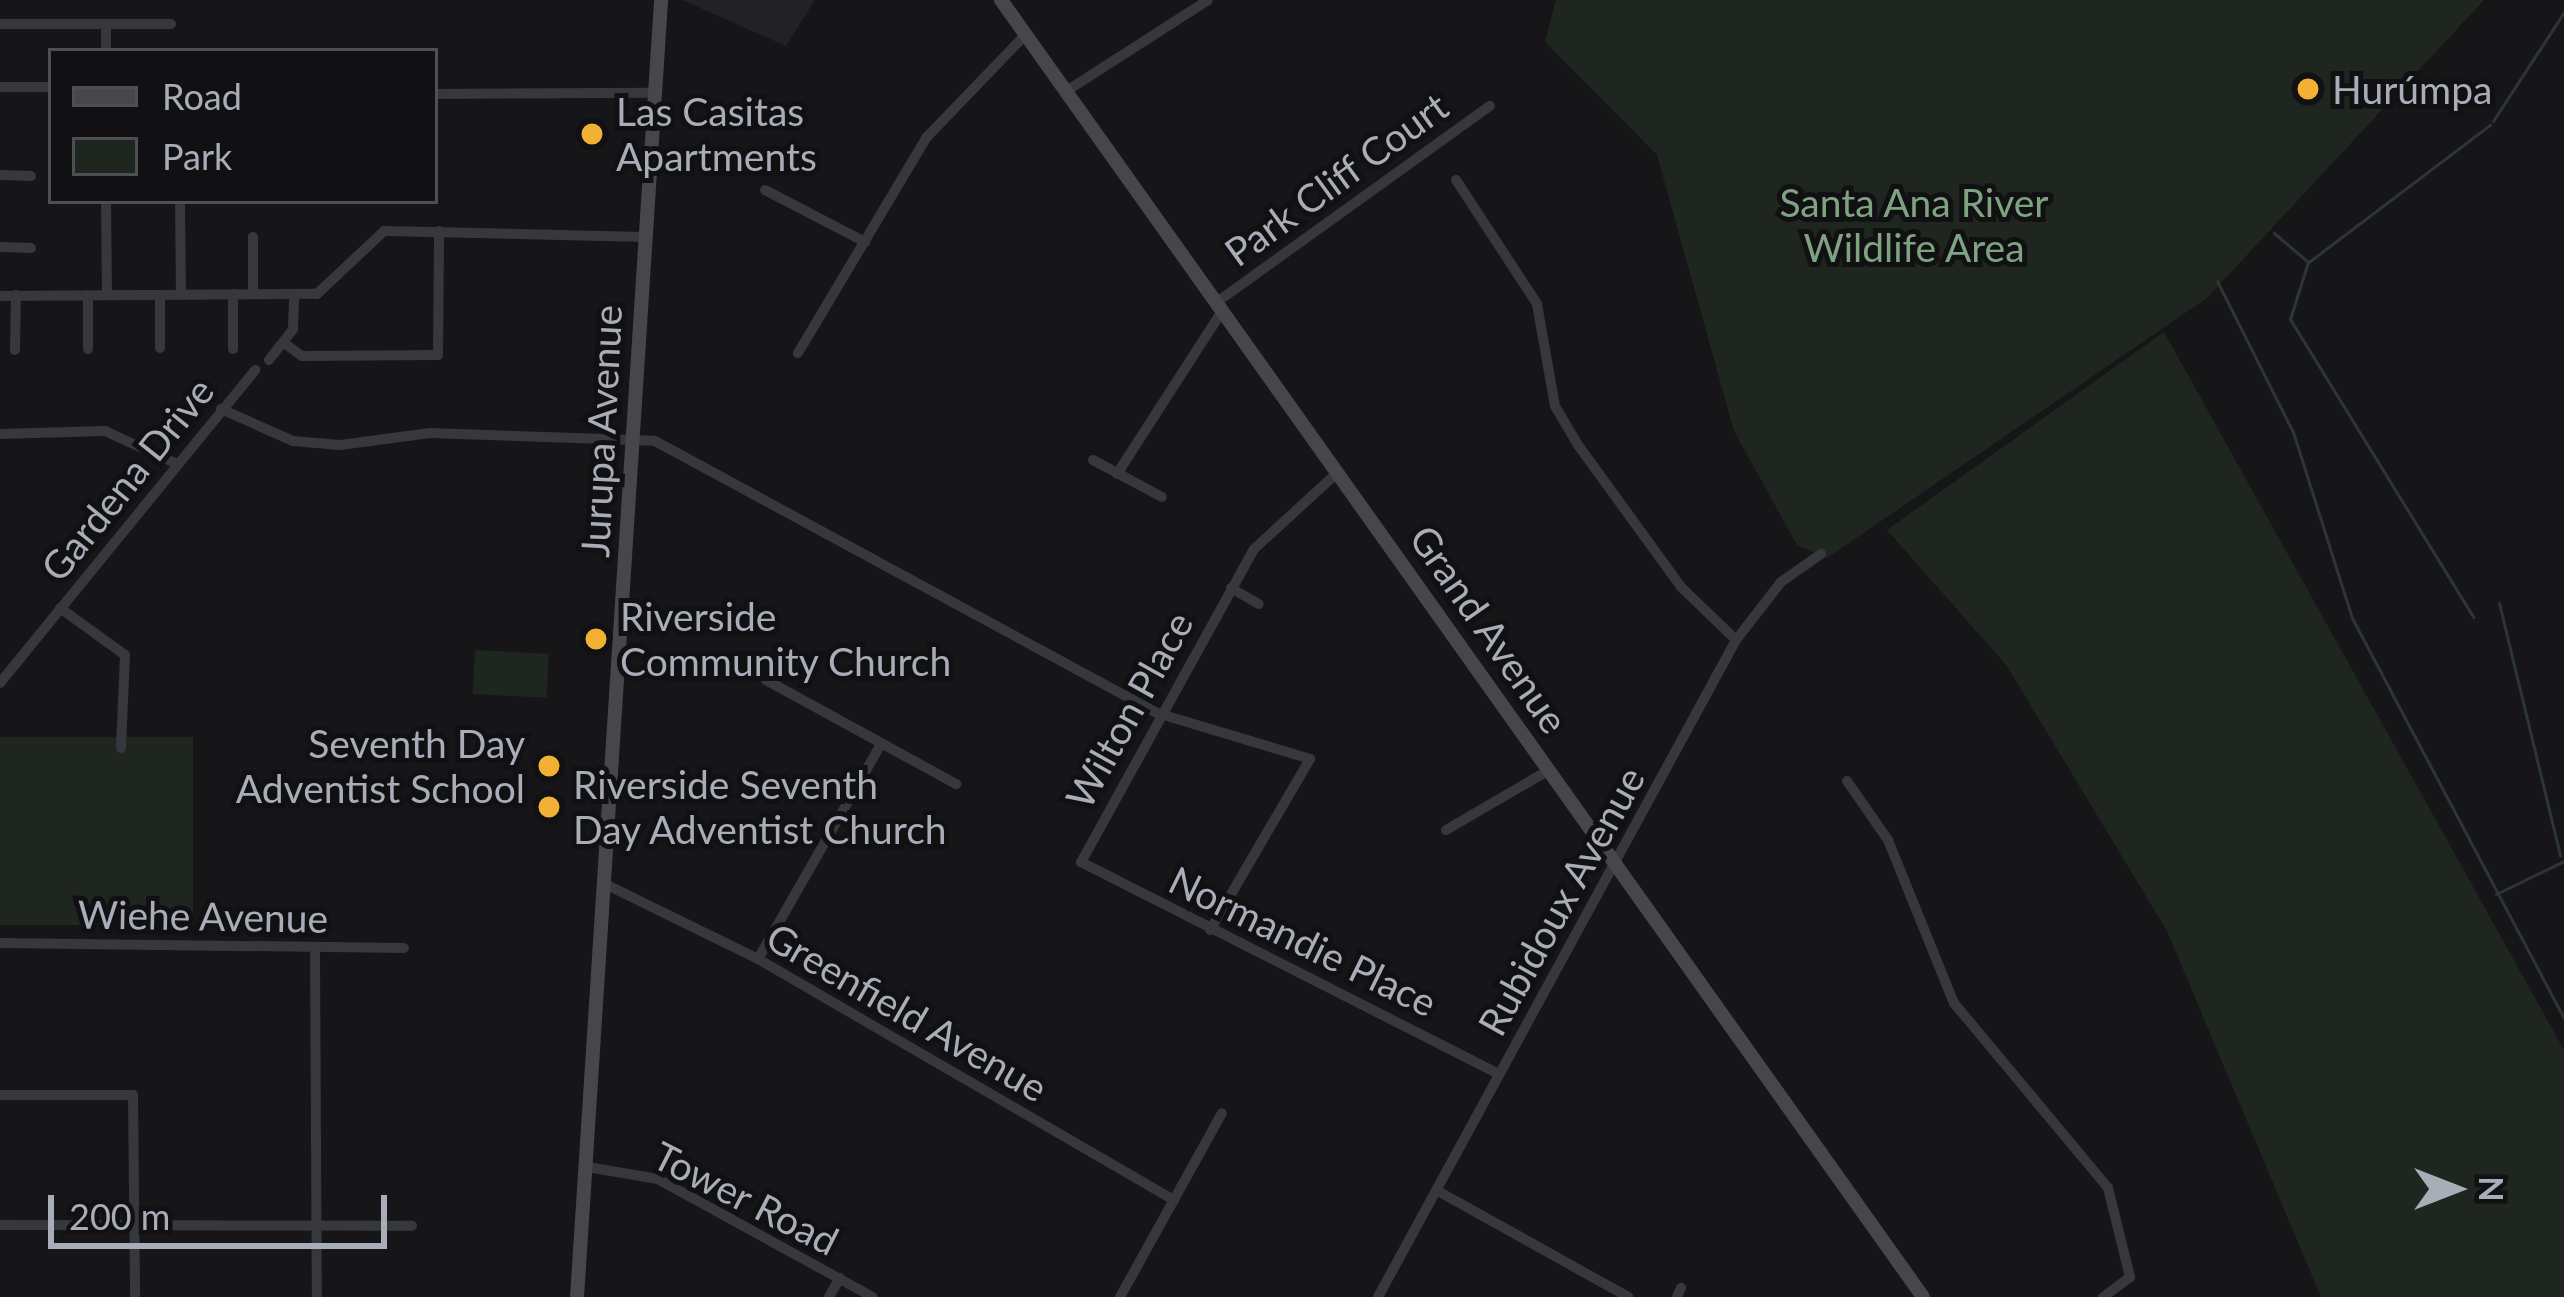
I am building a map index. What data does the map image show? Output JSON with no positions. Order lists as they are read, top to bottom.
{
  "streets": {
    "street": [
      "Park Cliff Court",
      "Jurupa Avenue",
      "Gardena Drive",
      "Grand Avenue",
      "Wilton Place",
      "Rubidoux Avenue",
      "Wiehe Avenue",
      "Normandie Place",
      "Greenfield Avenue",
      "Tower Road"
    ]
  },
  "crossings": [
    ["Park Cliff Court", "Grand Avenue"],
    ["Jurupa Avenue", "Greenfield Avenue"],
    ["Jurupa Avenue", "Tower Road"],
    ["Grand Avenue", "Wilton Place"],
    ["Grand Avenue", "Rubidoux Avenue"],
    ["Wilton Place", "Normandie Place"],
    ["Rubidoux Avenue", "Normandie Place"]
  ],
  "parks": ["Santa Ana River Wildlife Area"],
  "places": [
    "Hurúmpa",
    "Las Casitas Apartments",
    "Riverside Community Church",
    "Seventh Day Adventist School",
    "Riverside Seventh Day Adventist Church"
  ],
  "legend": ["Road", "Park"],
  "scale_bar": "200 m",
  "north": "right"
}
